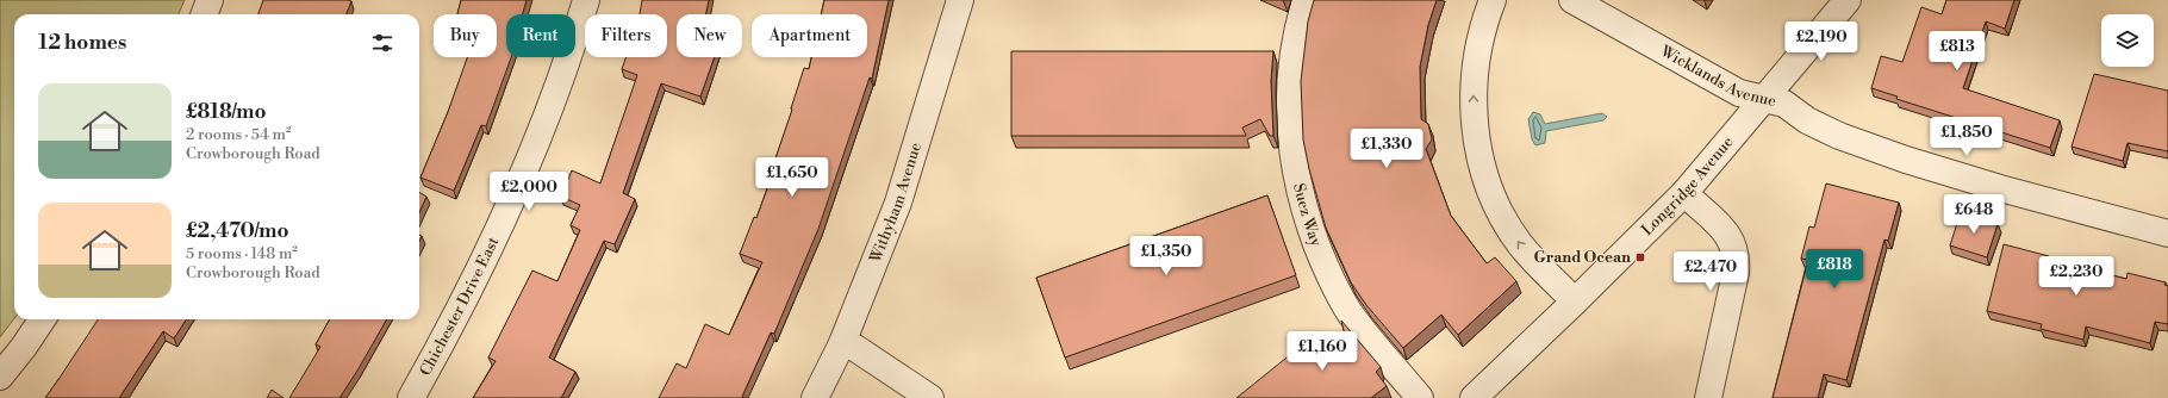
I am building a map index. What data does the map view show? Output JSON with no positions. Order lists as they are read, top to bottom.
{
  "streets": {
    "street": [
      "Wicklands Avenue",
      "Longridge Avenue",
      "Withyham Avenue",
      "Suez Way",
      "Chichester Drive East"
    ]
  },
  "crossings": [
    ["Wicklands Avenue", "Longridge Avenue"]
  ],
  "places": {
    "transit": ["Grand Ocean"]
  },
  "page": {
    "chip": [
      "Buy",
      "Rent",
      "Filters",
      "New",
      "Apartment"
    ],
    "heading": "12 homes",
    "price": [
      "£2,190",
      "£813",
      "£1,850",
      "£1,330",
      "£1,650",
      "£2,000",
      "£648",
      "£1,350",
      "£818",
      "£2,470",
      "£2,230",
      "£1,160"
    ],
    "list": [
      {
        "name": "£818/mo",
        "note": "2 rooms · 54 m² · Crowborough Road"
      },
      {
        "name": "£2,470/mo",
        "note": "5 rooms · 148 m² · Crowborough Road"
      }
    ]
  }
}
